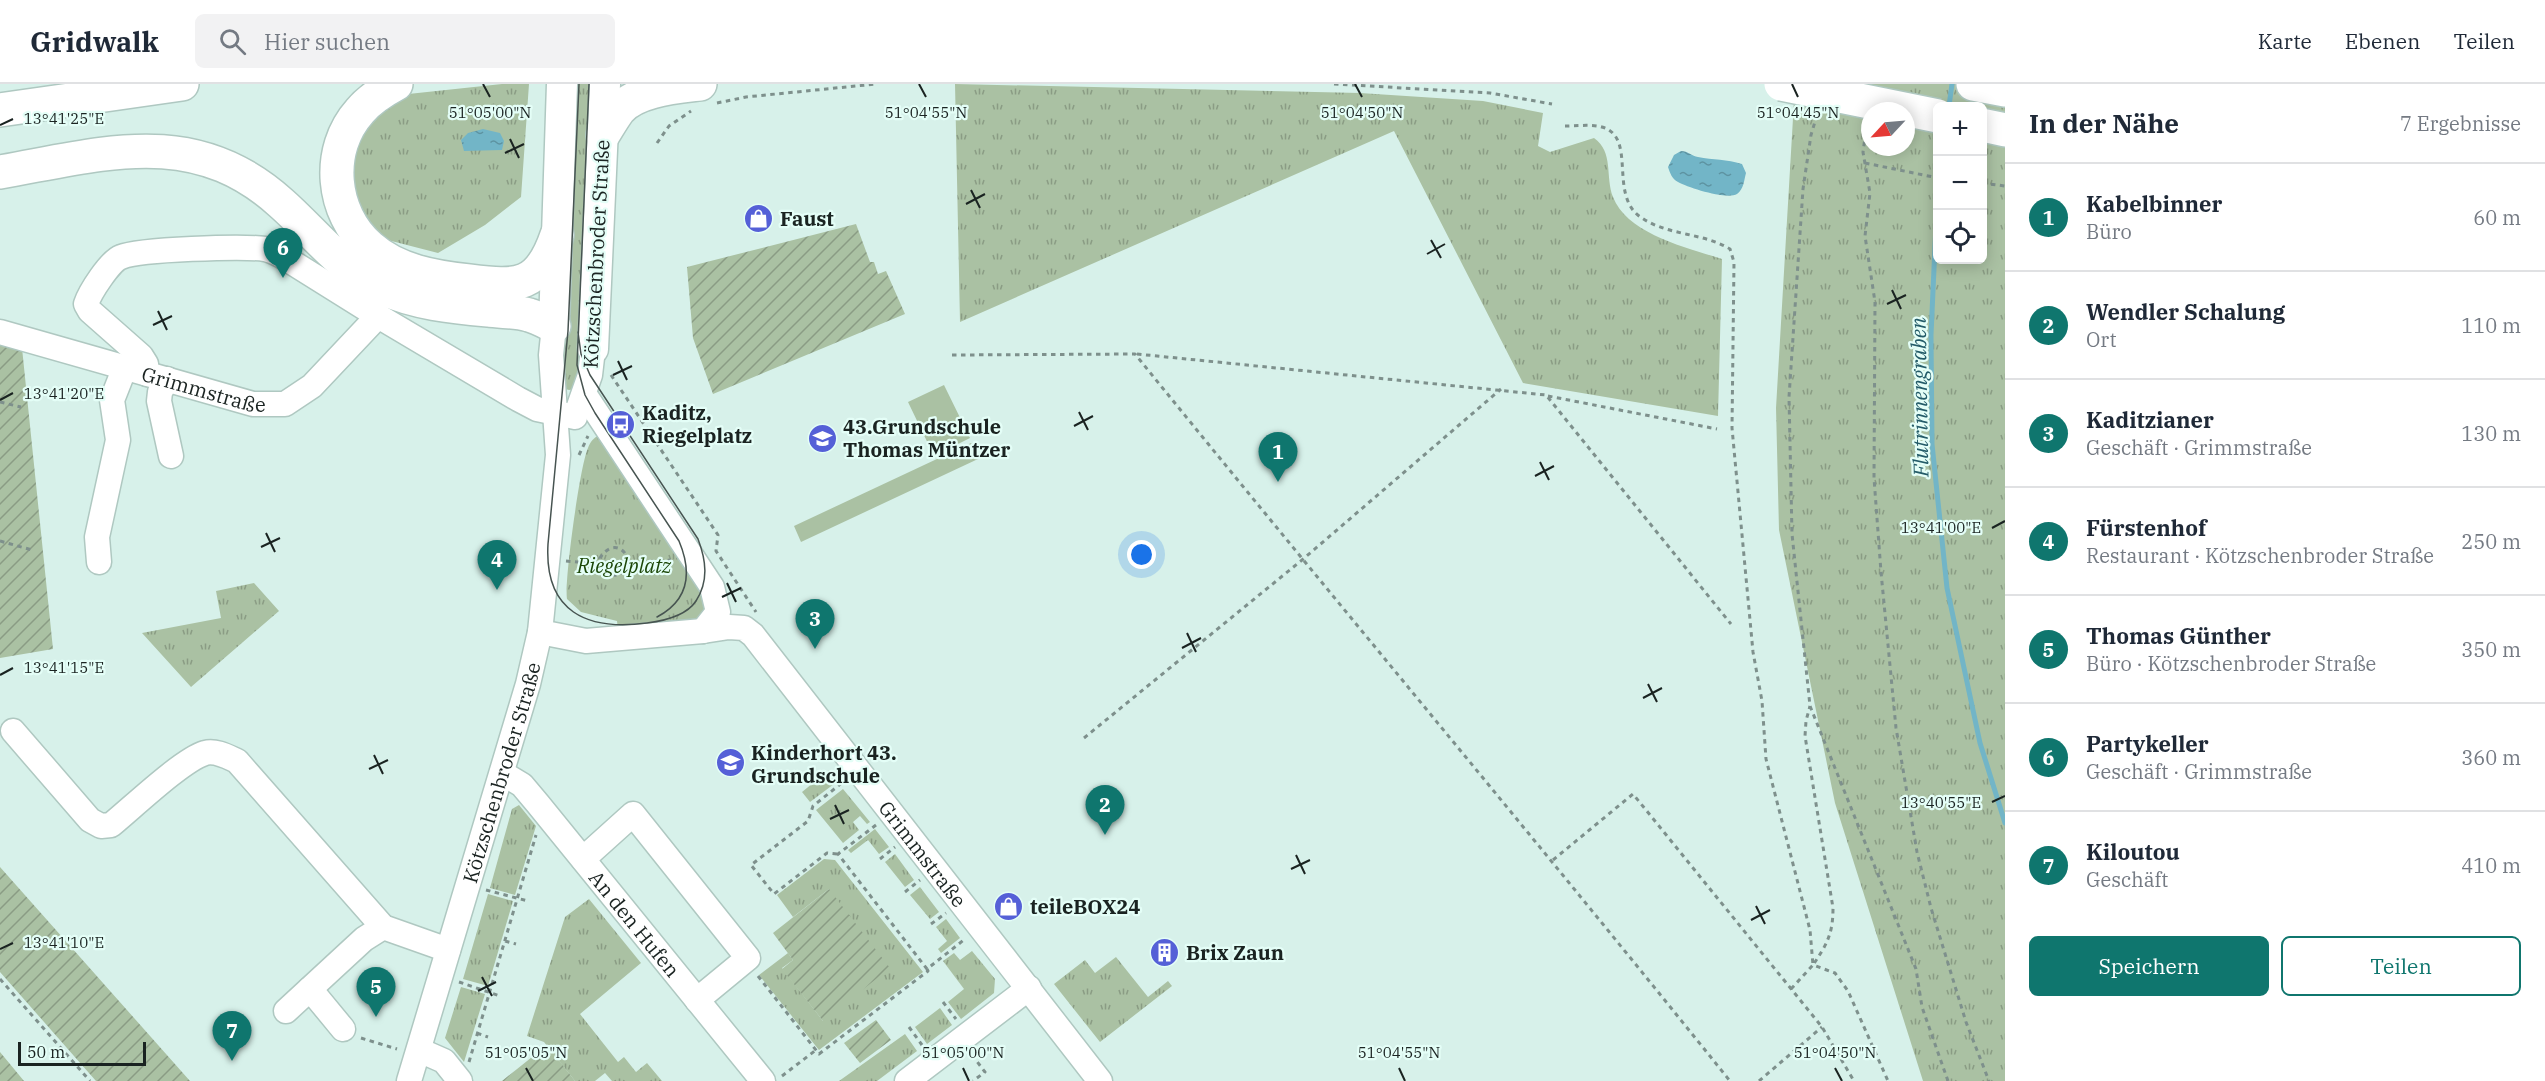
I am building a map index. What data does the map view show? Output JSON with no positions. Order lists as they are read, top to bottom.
{
  "streets": {
    "main road": ["Kötzschenbroder Straße"],
    "street": ["Grimmstraße", "An den Hufen"]
  },
  "crossings": [
    ["Kötzschenbroder Straße", "An den Hufen"]
  ],
  "water": ["Flutrinnengraben"],
  "parks": ["Riegelplatz"],
  "places": {
    "shop": ["Faust", "teileBOX24"],
    "bus stop": ["Kaditz, Riegelplatz"],
    "school or university": ["43.Grundschule Thomas Müntzer", "Kinderhort 43. Grundschule"],
    "building": ["Brix Zaun"]
  },
  "scale_bar": "50 m",
  "north": "bottom left",
  "page": {
    "header": "Gridwalk",
    "search": "Hier suchen",
    "nav": ["Karte", "Ebenen", "Teilen"],
    "heading": ["In der Nähe", "7 Ergebnisse"],
    "map_buttons": ["+", "−"],
    "list": [
      {
        "mark": "1",
        "name": "Kabelbinner",
        "note": "Büro",
        "value": "60 m"
      },
      {
        "mark": "2",
        "name": "Wendler Schalung",
        "note": "Ort",
        "value": "110 m"
      },
      {
        "mark": "3",
        "name": "Kaditzianer",
        "note": "Geschäft · Grimmstraße",
        "value": "130 m"
      },
      {
        "mark": "4",
        "name": "Fürstenhof",
        "note": "Restaurant · Kötzschenbroder Straße",
        "value": "250 m"
      },
      {
        "mark": "5",
        "name": "Thomas Günther",
        "note": "Büro · Kötzschenbroder Straße",
        "value": "350 m"
      },
      {
        "mark": "6",
        "name": "Partykeller",
        "note": "Geschäft · Grimmstraße",
        "value": "360 m"
      },
      {
        "mark": "7",
        "name": "Kiloutou",
        "note": "Geschäft",
        "value": "410 m"
      }
    ],
    "pins": [
      "6",
      "1",
      "4",
      "3",
      "2",
      "5",
      "7"
    ],
    "buttons": ["Speichern", "Teilen"],
    "scale": "50 m"
  },
  "coordinates": [
    "51°05'00\"N",
    "51°04'55\"N",
    "51°04'50\"N",
    "51°04'45\"N",
    "13°41'25\"E",
    "13°41'20\"E",
    "13°41'00\"E",
    "13°41'15\"E",
    "13°40'55\"E",
    "13°41'10\"E",
    "51°05'05\"N"
  ]
}
